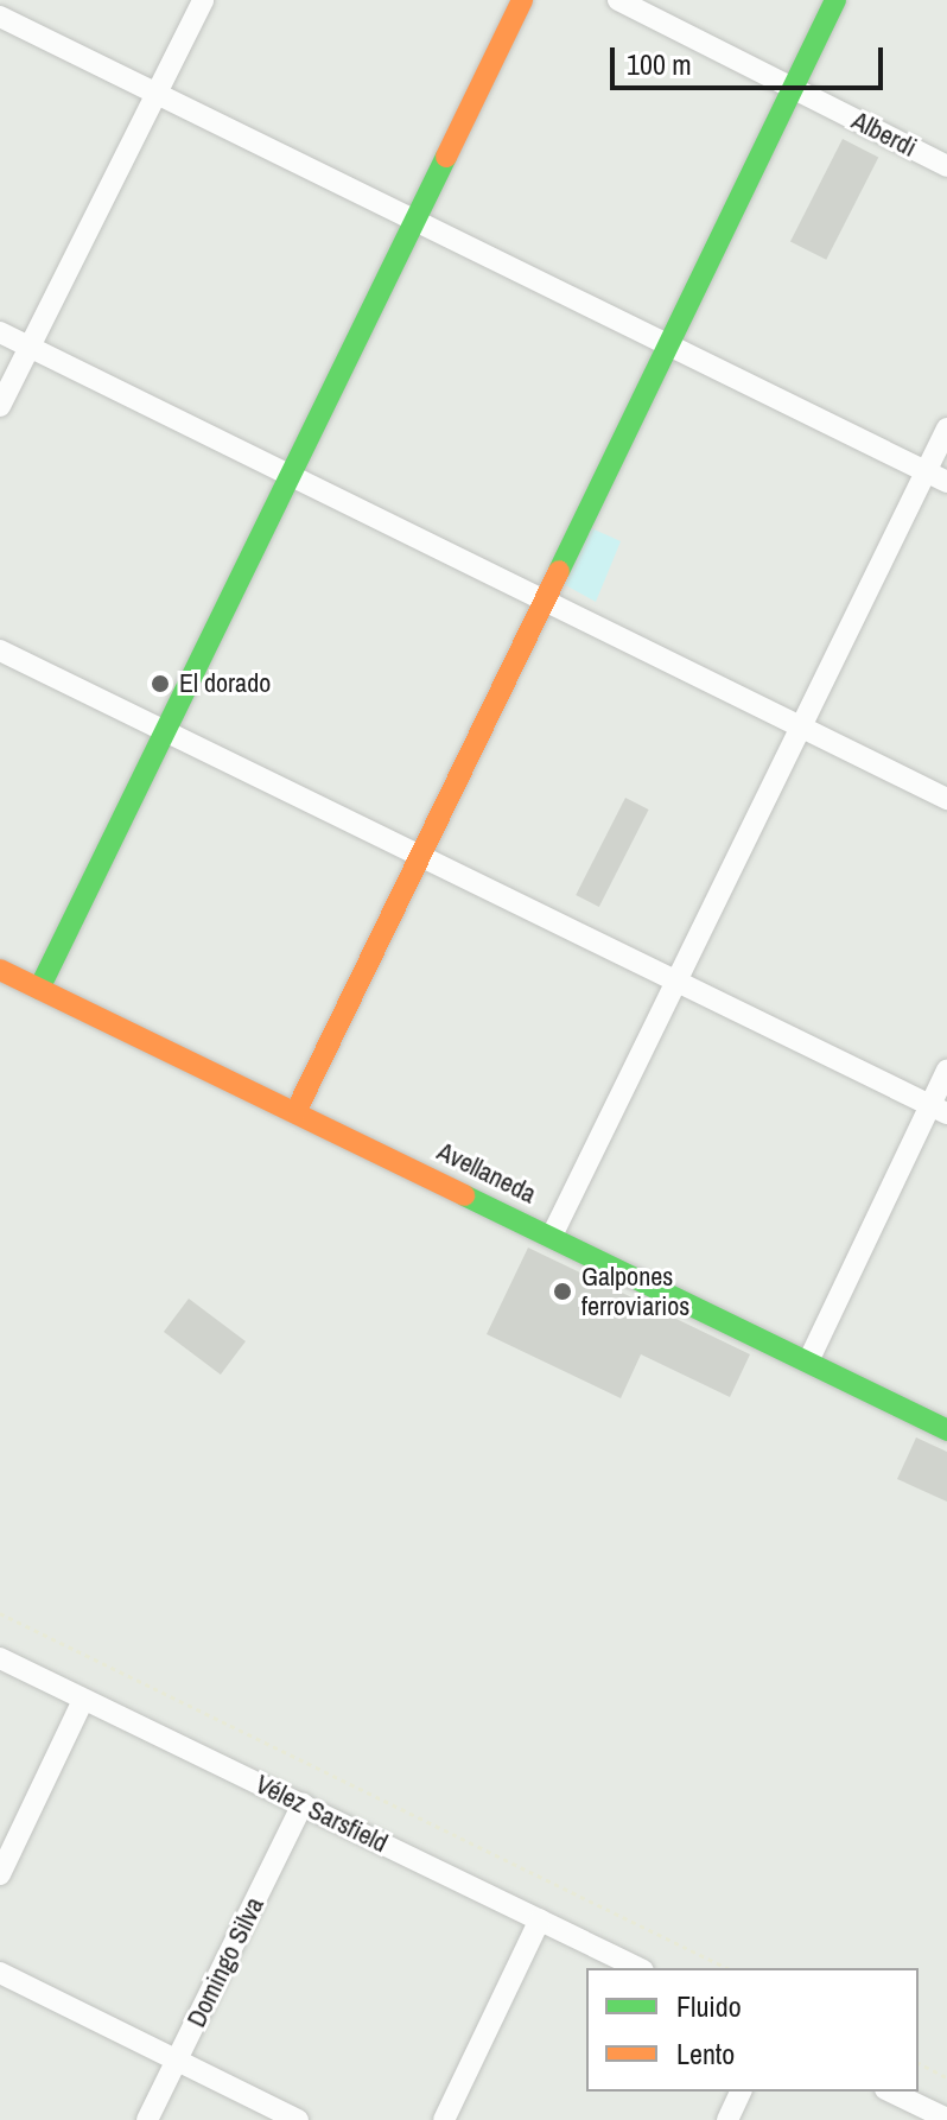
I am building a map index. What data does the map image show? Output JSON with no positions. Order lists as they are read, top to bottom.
{
  "streets": {
    "street": [
      "Alberdi",
      "Avellaneda",
      "Vélez Sarsfield",
      "Domingo Silva"
    ]
  },
  "crossings": [
    ["Vélez Sarsfield", "Domingo Silva"]
  ],
  "places": ["El dorado", "Galpones ferroviarios"],
  "legend": ["Fluido", "Lento"],
  "scale_bar": "100 m"
}
